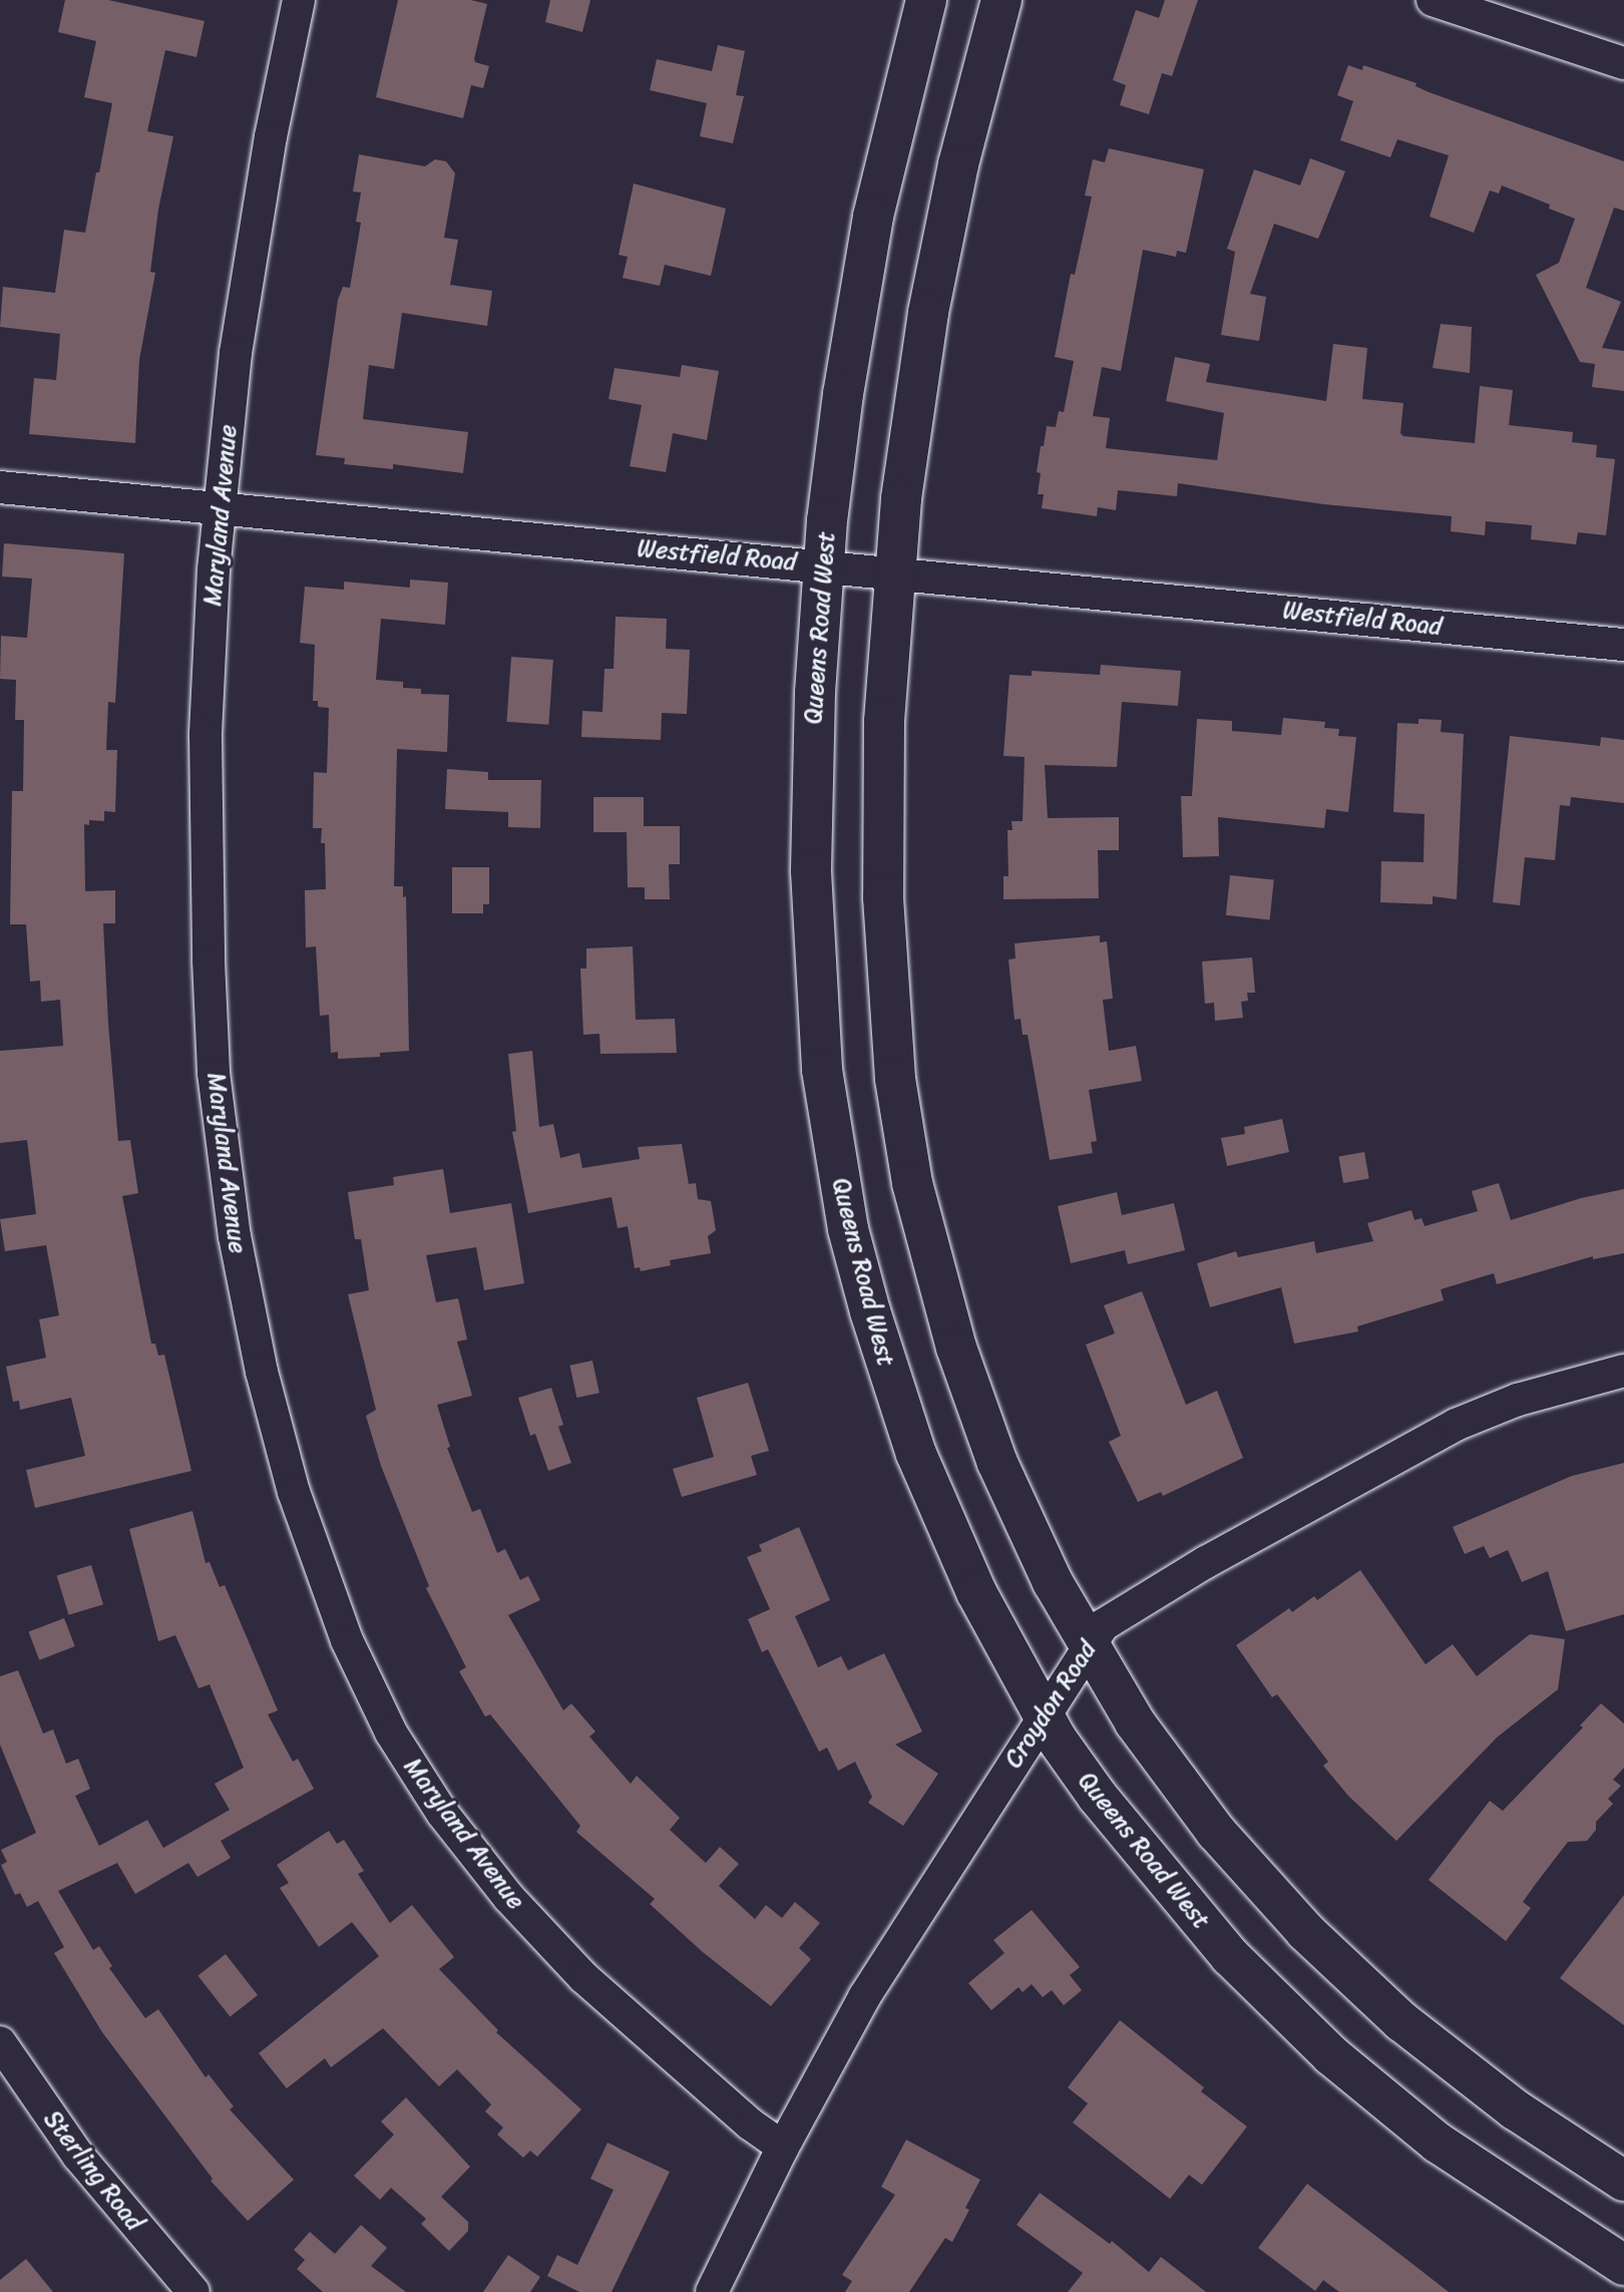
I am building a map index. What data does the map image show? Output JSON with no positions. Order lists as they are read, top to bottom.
{
  "streets": {
    "street": [
      "Maryland Avenue",
      "Westfield Road",
      "Queens Road West",
      "Croydon Road",
      "Sterling Road"
    ]
  },
  "crossings": [
    ["Maryland Avenue", "Westfield Road"],
    ["Maryland Avenue", "Croydon Road"],
    ["Westfield Road", "Queens Road West"],
    ["Queens Road West", "Croydon Road"]
  ]
}
